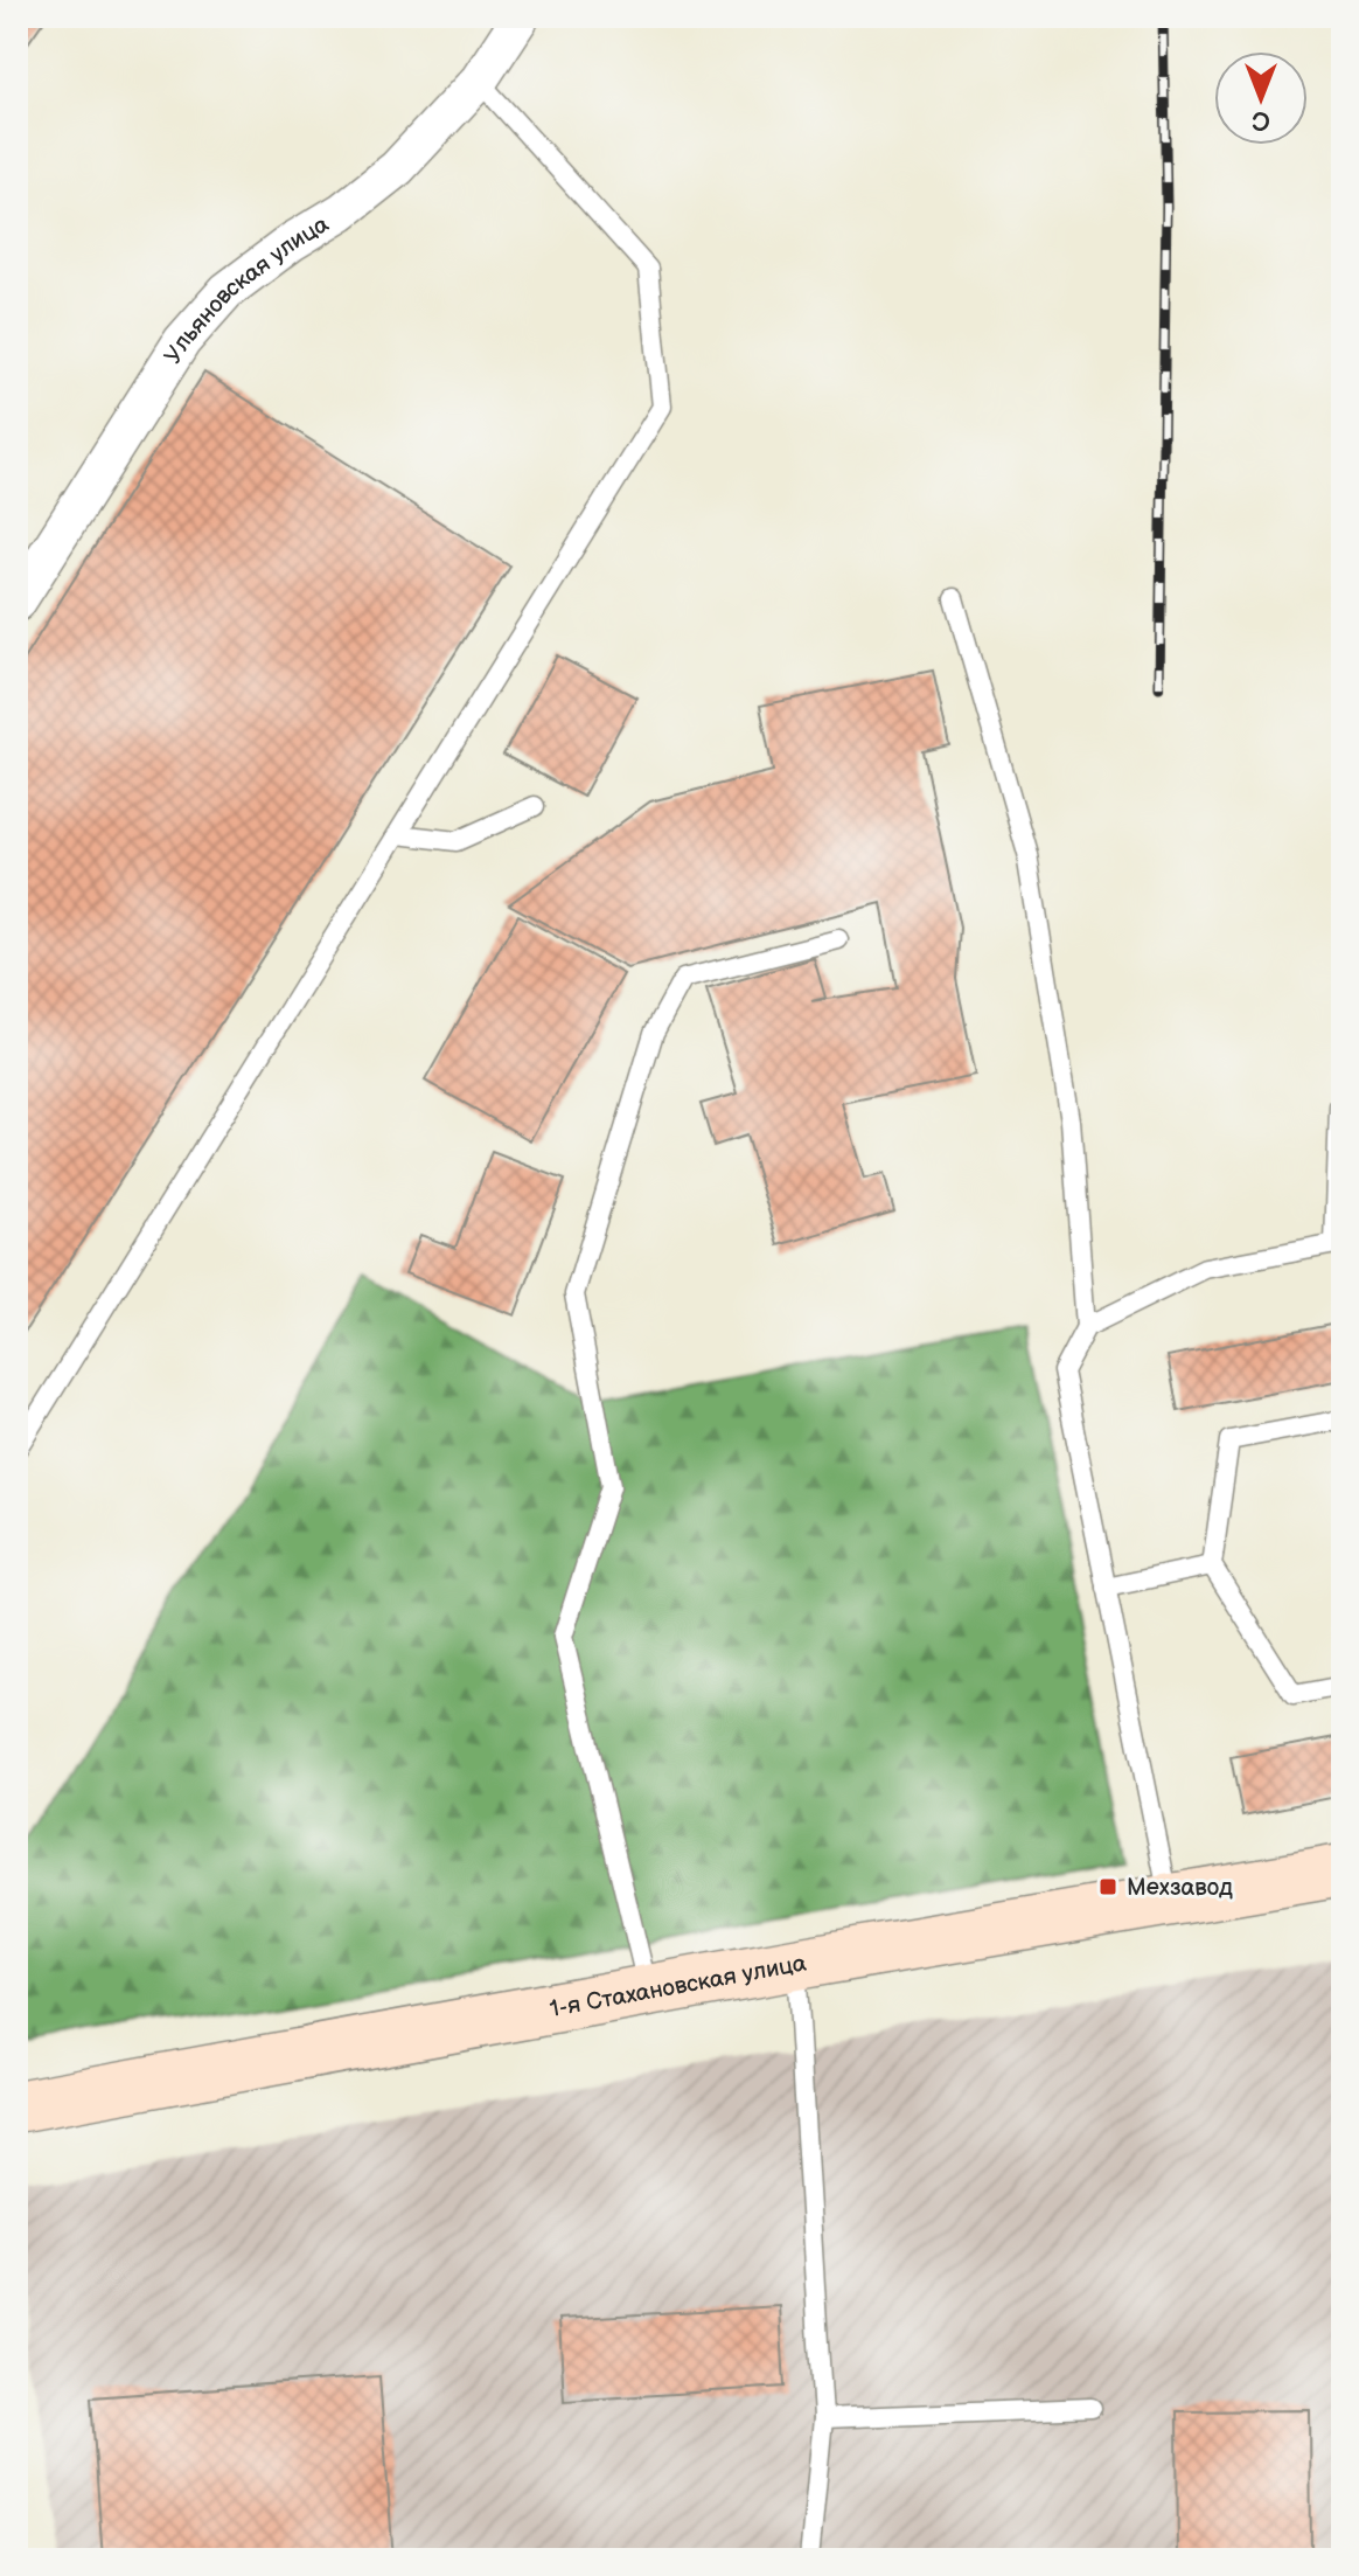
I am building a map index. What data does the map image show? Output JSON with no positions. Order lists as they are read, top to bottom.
{
  "streets": {
    "main road": ["1-я Стахановская улица"],
    "street": ["Ульяновская улица"]
  },
  "places": {
    "transit": ["Мехзавод"]
  },
  "north": "bottom"
}
